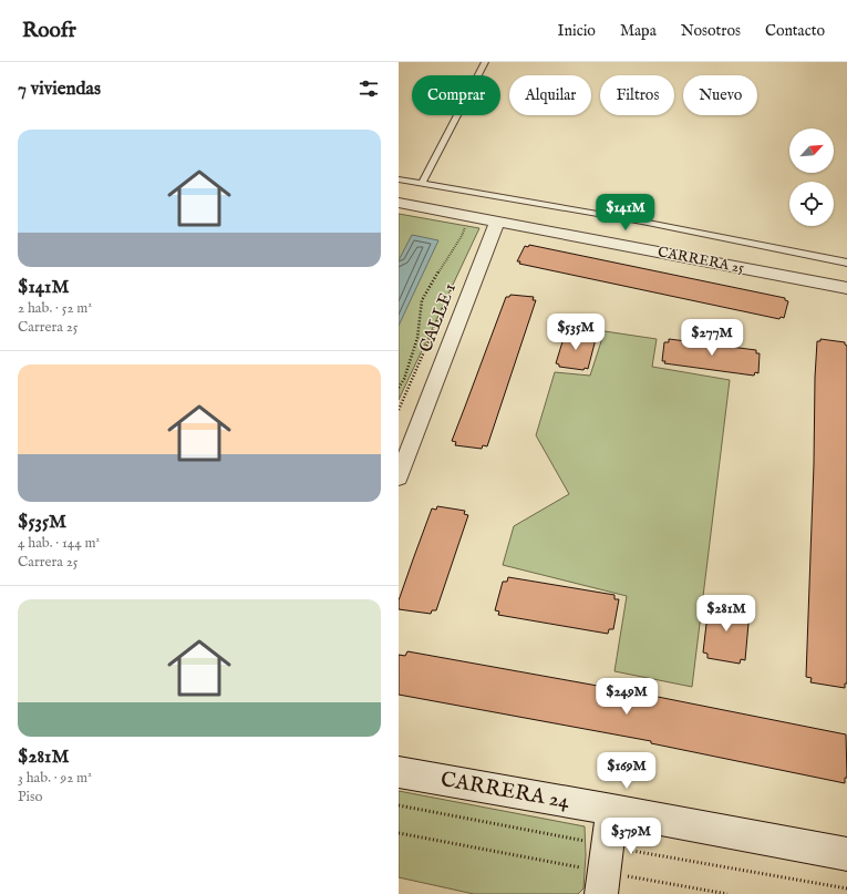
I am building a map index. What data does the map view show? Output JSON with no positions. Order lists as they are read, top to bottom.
{
  "streets": {
    "street": ["CARRERA 25", "CALLE 1", "CARRERA 24"]
  },
  "crossings": [
    ["CARRERA 25", "CALLE 1"]
  ],
  "north": "top right",
  "page": {
    "header": "Roofr",
    "nav": [
      "Inicio",
      "Mapa",
      "Nosotros",
      "Contacto"
    ],
    "heading": "7 viviendas",
    "chip": [
      "Comprar",
      "Alquilar",
      "Filtros",
      "Nuevo"
    ],
    "list": [
      {
        "name": "$141M",
        "note": "2 hab. · 52 m² · Carrera 25"
      },
      {
        "name": "$535M",
        "note": "4 hab. · 144 m² · Carrera 25"
      },
      {
        "name": "$281M",
        "note": "3 hab. · 92 m² · Piso"
      }
    ],
    "price": [
      "$141M",
      "$535M",
      "$277M",
      "$281M",
      "$249M",
      "$169M",
      "$379M"
    ]
  }
}
